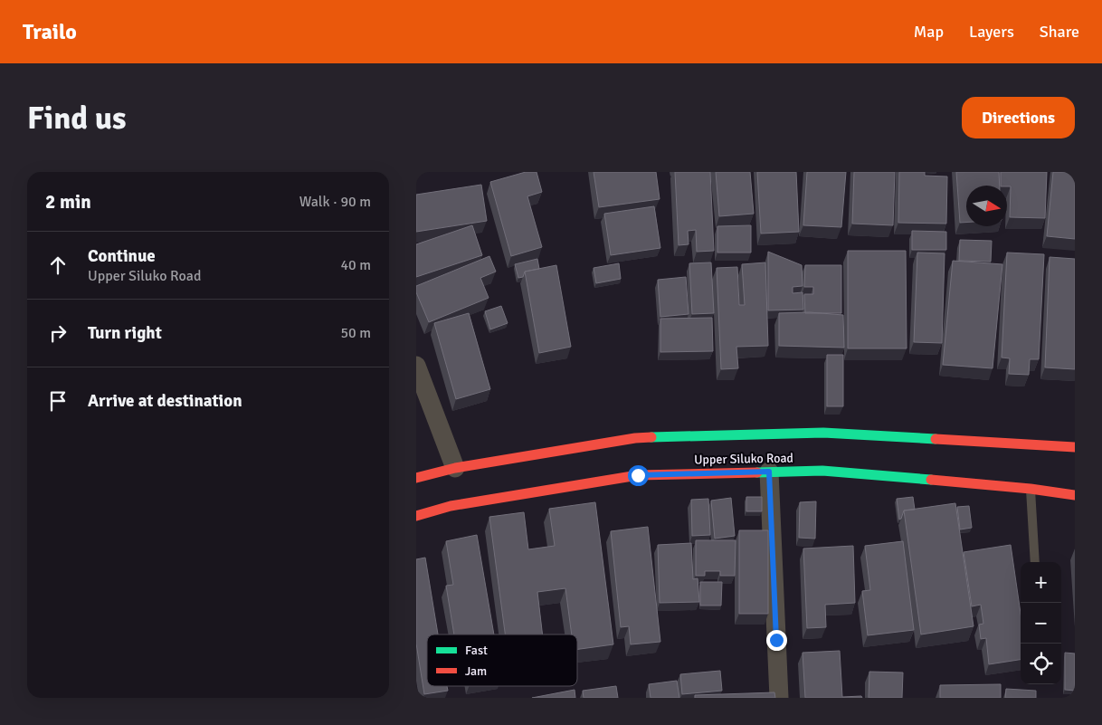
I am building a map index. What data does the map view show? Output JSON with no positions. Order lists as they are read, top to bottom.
{
  "streets": {
    "main road": ["Upper Siluko Road"]
  },
  "legend": ["Fast", "Jam"],
  "north": "right",
  "page": {
    "header": "Trailo",
    "nav": ["Map", "Layers", "Share"],
    "buttons": "Directions",
    "title": "Find us",
    "heading": ["2 min", "Walk · 90 m"],
    "list": [
      ["Continue", "Upper Siluko Road", "40 m"],
      ["Turn right", "50 m"],
      "Arrive at destination"
    ],
    "map_buttons": ["+", "−"]
  }
}
